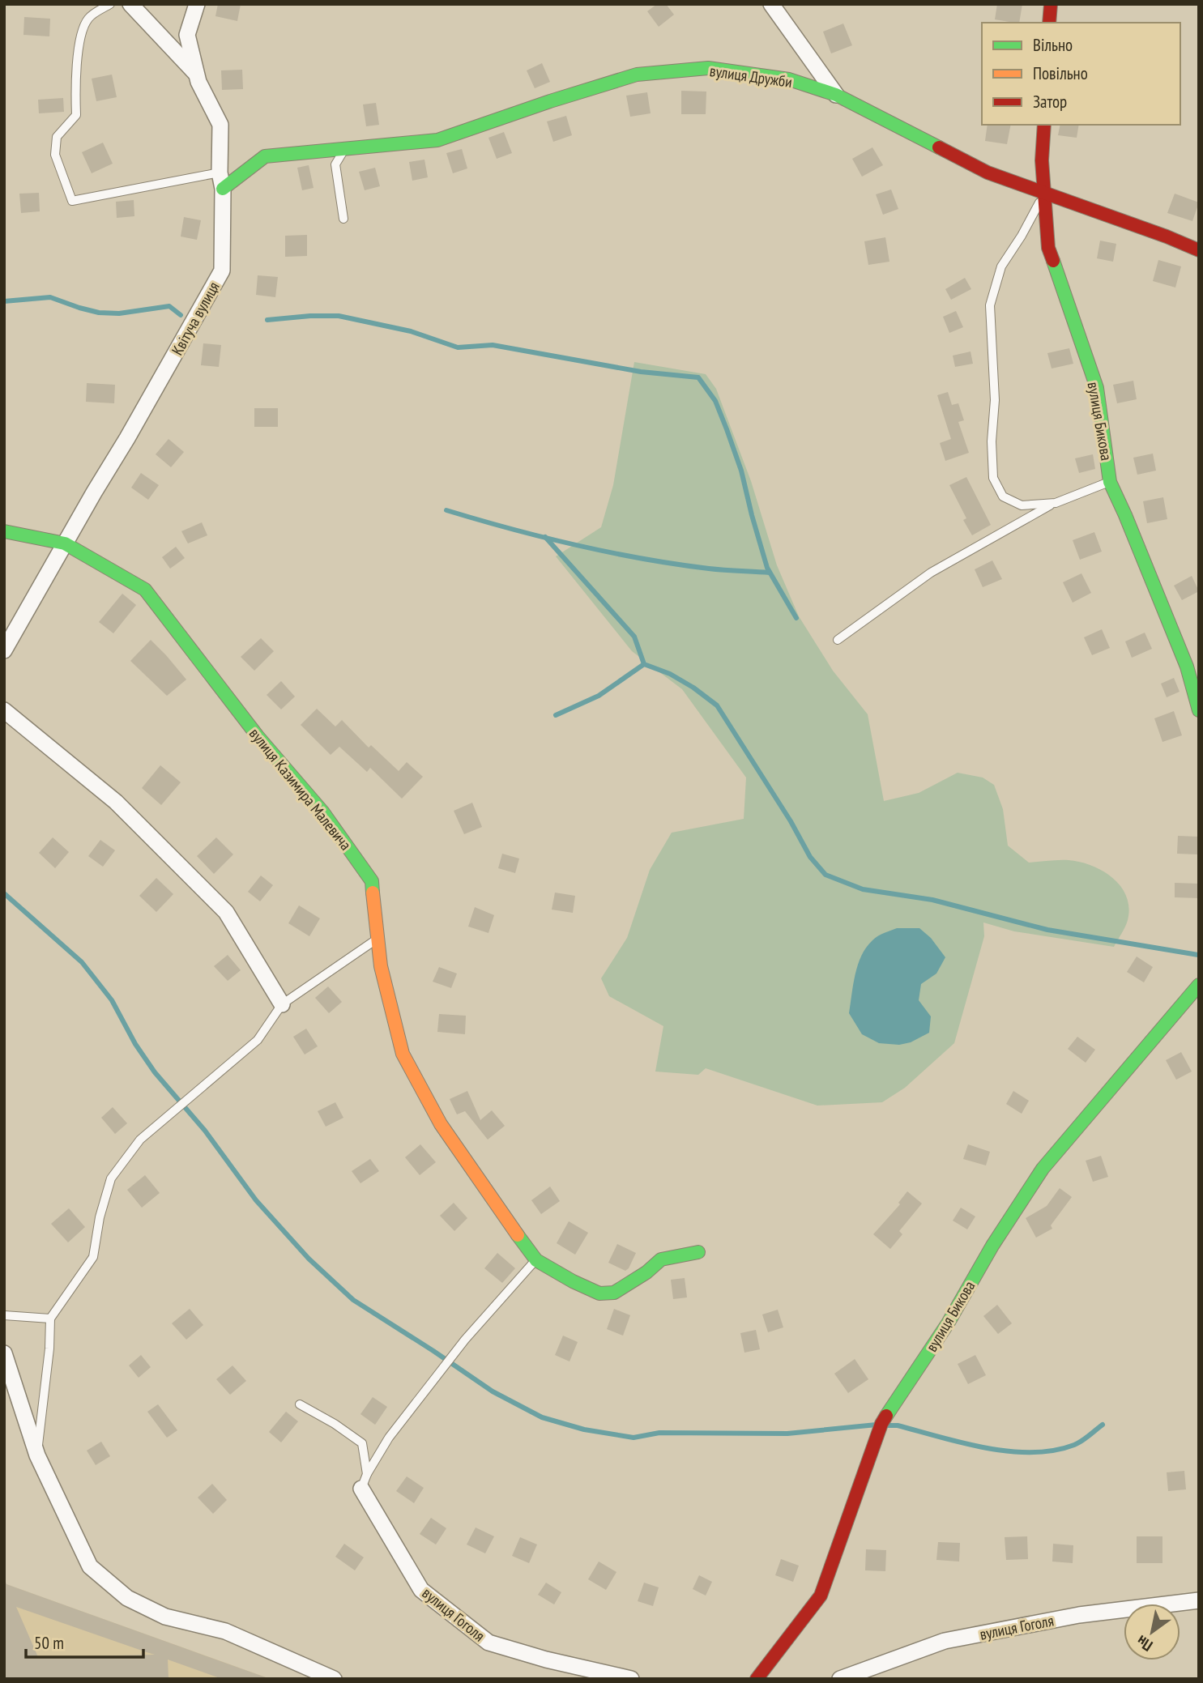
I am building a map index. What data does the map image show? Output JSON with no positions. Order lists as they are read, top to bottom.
{
  "streets": {
    "street": [
      "вулиця Дружби",
      "Квітуча вулиця",
      "вулиця Бикова",
      "вулиця Казимира Малевича",
      "вулиця Гоголя"
    ]
  },
  "crossings": [
    ["вулиця Дружби", "Квітуча вулиця"],
    ["вулиця Дружби", "вулиця Бикова"],
    ["Квітуча вулиця", "вулиця Казимира Малевича"]
  ],
  "legend": ["Вільно", "Повільно", "Затор"],
  "scale_bar": "50 m",
  "north": "bottom left"
}
